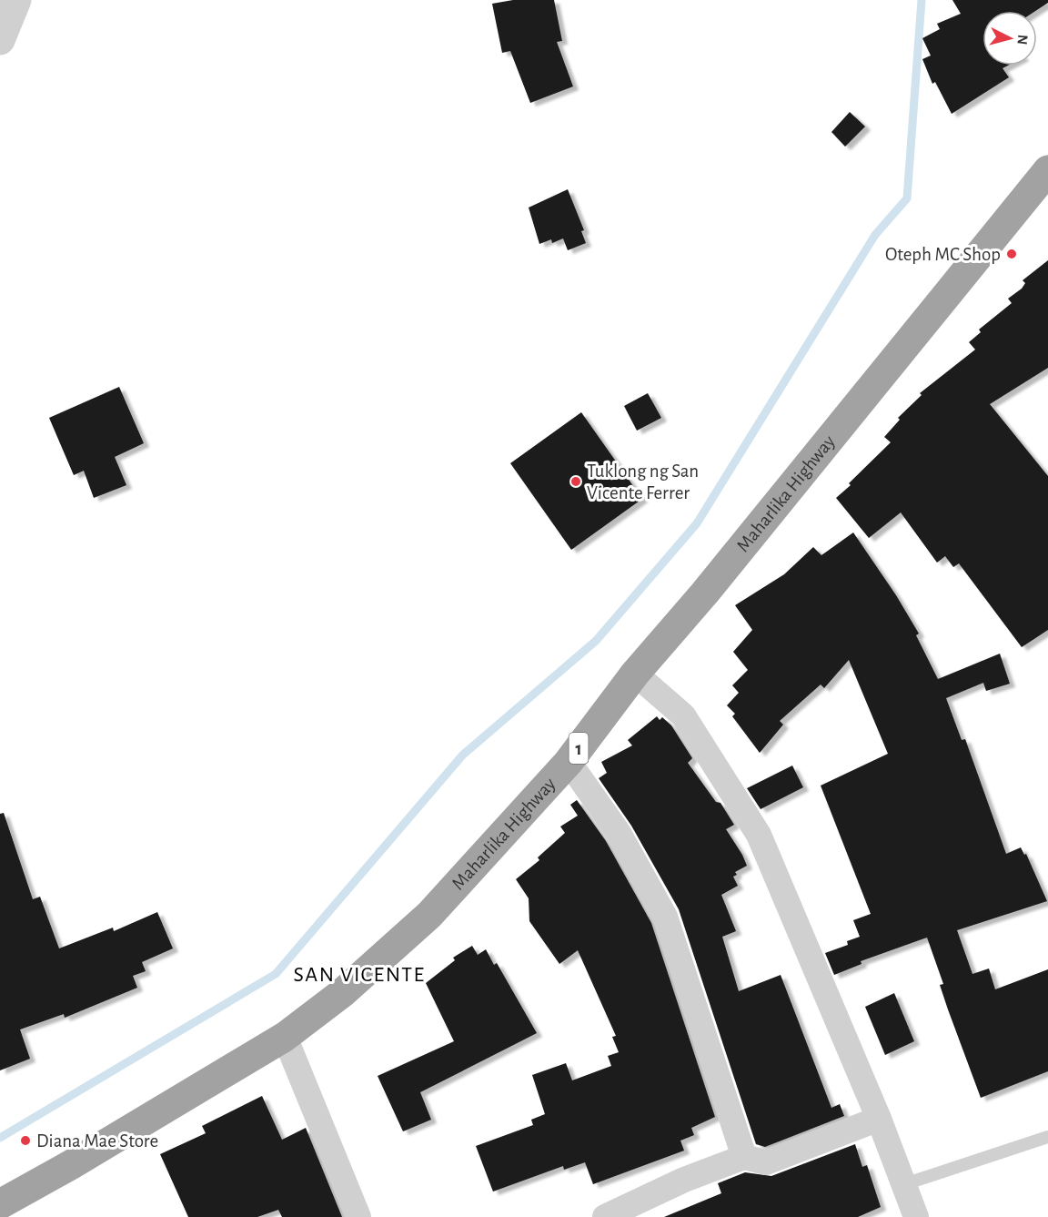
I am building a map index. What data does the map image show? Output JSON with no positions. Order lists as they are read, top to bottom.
{
  "streets": {
    "highway": ["Maharlika Highway", "1"]
  },
  "districts": ["SAN VICENTE"],
  "places": ["Oteph MC Shop", "Tuklong ng San Vicente Ferrer", "Diana Mae Store"],
  "north": "right"
}
